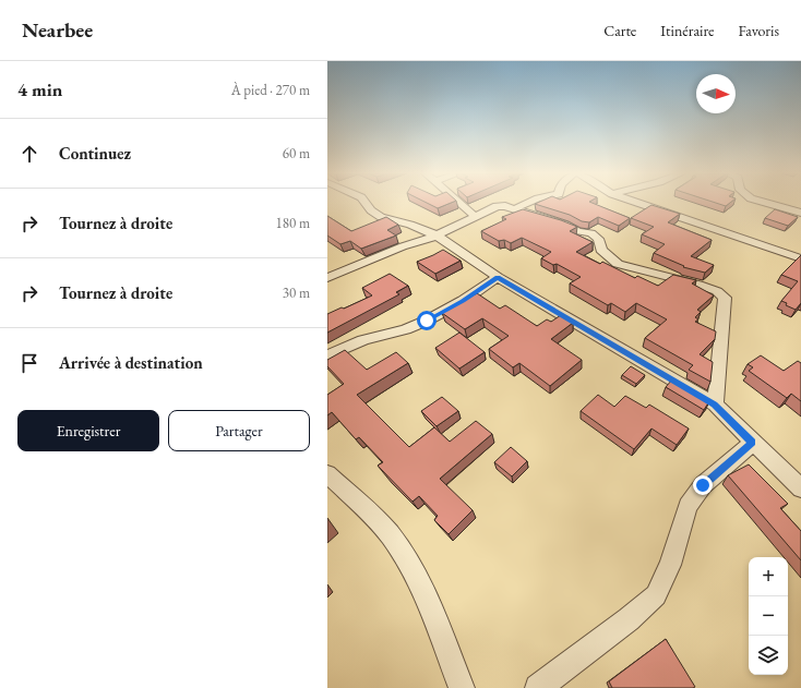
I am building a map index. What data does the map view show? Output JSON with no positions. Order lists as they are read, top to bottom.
{
  "north": "right",
  "page": {
    "header": "Nearbee",
    "nav": ["Carte", "Itinéraire", "Favoris"],
    "heading": ["4 min", "À pied · 270 m"],
    "list": [
      ["Continuez", "60 m"],
      ["Tournez à droite", "180 m"],
      ["Tournez à droite", "30 m"],
      "Arrivée à destination"
    ],
    "buttons": ["Enregistrer", "Partager"],
    "map_buttons": ["+", "−"]
  }
}
